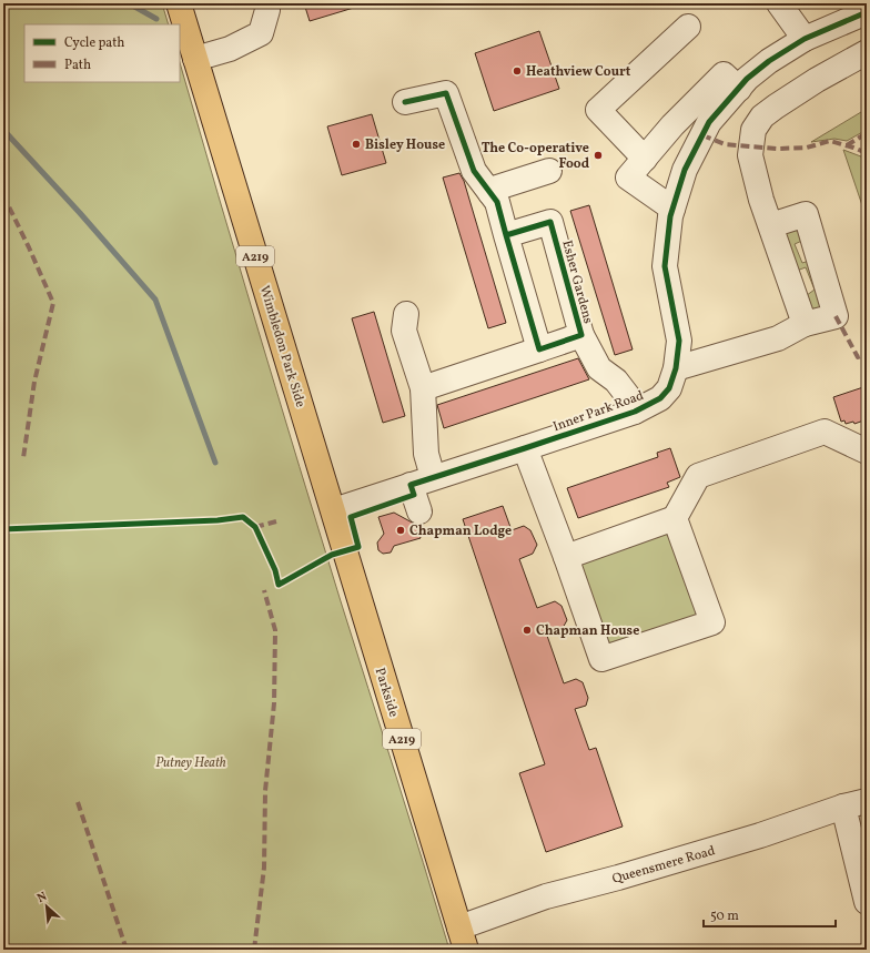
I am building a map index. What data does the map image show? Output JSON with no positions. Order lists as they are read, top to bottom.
{
  "streets": {
    "main road": ["A219", "Wimbledon Park Side", "Parkside"],
    "street": ["Esher Gardens", "Inner Park Road", "Queensmere Road"]
  },
  "crossings": [
    ["Esher Gardens", "Inner Park Road"],
    ["Wimbledon Park Side", "Inner Park Road"],
    ["Wimbledon Park Side", "Parkside"],
    ["Inner Park Road", "Parkside"],
    ["Parkside", "Queensmere Road"]
  ],
  "parks": ["Putney Heath"],
  "places": [
    "Heathview Court",
    "Bisley House",
    "The Co-operative Food",
    "Chapman Lodge",
    "Chapman House"
  ],
  "legend": ["Cycle path", "Path"],
  "scale_bar": "50 m",
  "north": "top left"
}
